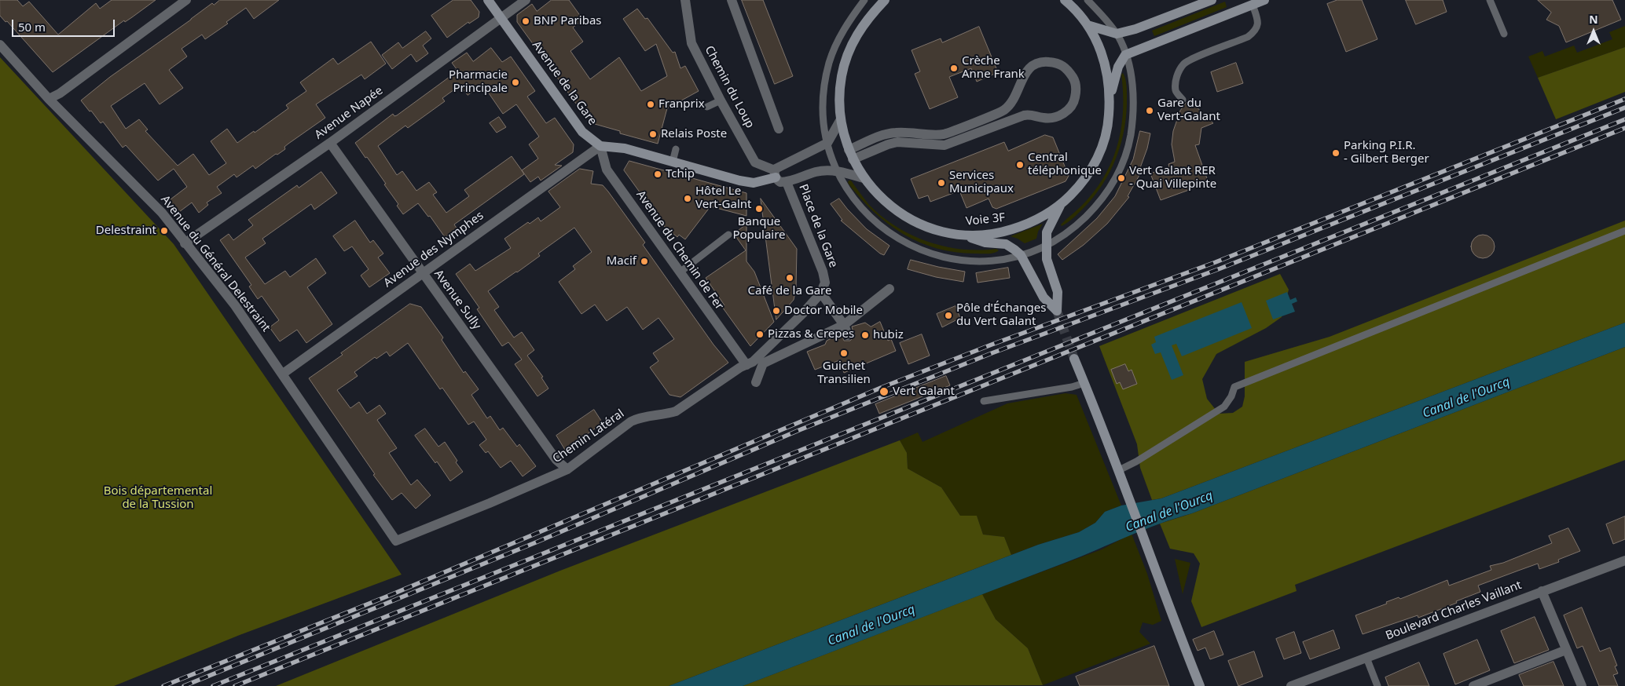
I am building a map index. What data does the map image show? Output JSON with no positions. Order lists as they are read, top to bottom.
{
  "streets": {
    "main road": ["Avenue de la Gare", "Voie 3F"],
    "street": [
      "Chemin du Loup",
      "Avenue Napée",
      "Place de la Gare",
      "Avenue des Nymphes",
      "Avenue du Chemin de Fer",
      "Avenue du Général Delestraint",
      "Avenue Sully",
      "Chemin Latéral",
      "Boulevard Charles Vaillant"
    ]
  },
  "crossings": [
    ["Avenue de la Gare", "Avenue Napée"],
    ["Avenue de la Gare", "Avenue des Nymphes"],
    ["Avenue de la Gare", "Avenue du Chemin de Fer"],
    ["Chemin du Loup", "Place de la Gare"],
    ["Avenue Napée", "Avenue du Général Delestraint"],
    ["Avenue Napée", "Avenue Sully"],
    ["Voie 3F", "Place de la Gare"],
    ["Place de la Gare", "Avenue du Chemin de Fer"],
    ["Place de la Gare", "Chemin Latéral"],
    ["Avenue des Nymphes", "Avenue du Chemin de Fer"],
    ["Avenue des Nymphes", "Avenue du Général Delestraint"],
    ["Avenue des Nymphes", "Avenue Sully"],
    ["Avenue du Chemin de Fer", "Chemin Latéral"],
    ["Avenue du Général Delestraint", "Chemin Latéral"],
    ["Avenue Sully", "Chemin Latéral"]
  ],
  "water": ["Canal de l'Ourcq"],
  "parks": ["Bois départemental de la Tussion"],
  "places": [
    "BNP Paribas",
    "Crèche Anne Frank",
    "Pharmacie Principale",
    "Franprix",
    "Gare du Vert-Galant",
    "Relais Poste",
    "Parking P.I.R. - Gilbert Berger",
    "Central téléphonique",
    "Tchip",
    "Vert Galant RER - Quai Villepinte",
    "Services Municipaux",
    "Hôtel Le Vert-Galnt",
    "Banque Populaire",
    "Delestraint",
    "Macif",
    "Café de la Gare",
    "Doctor Mobile",
    "Pôle d'Échanges du Vert Galant",
    "Pizzas & Crepes",
    "hubiz",
    "Guichet Transilien",
    "Vert Galant"
  ],
  "scale_bar": "50 m",
  "north": "top"
}
